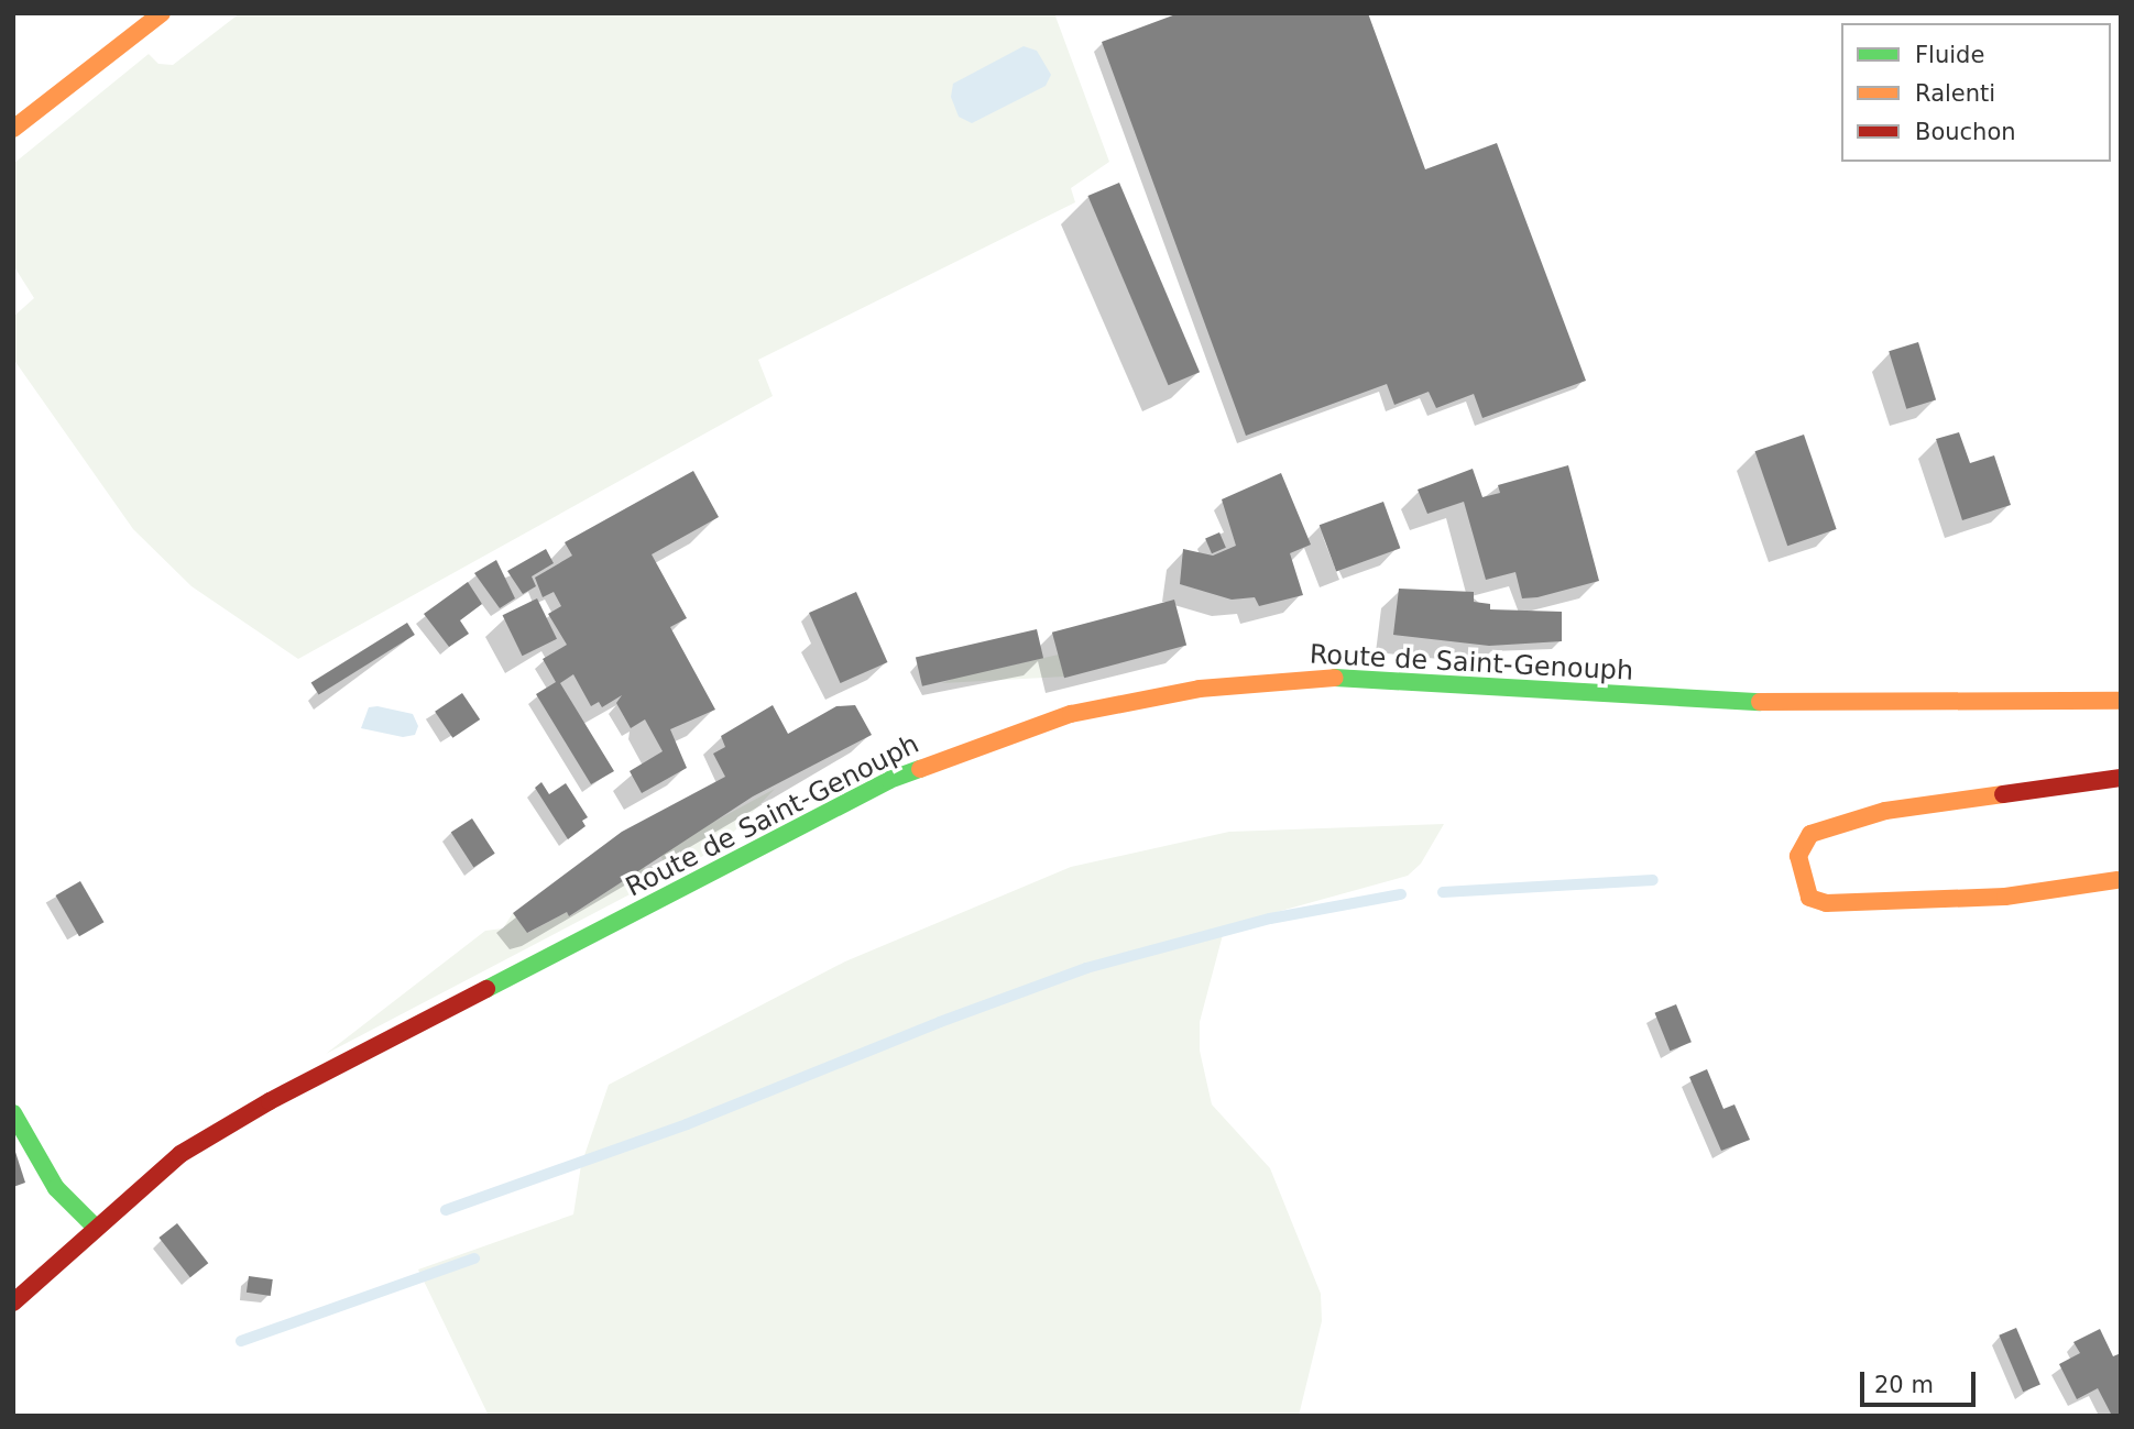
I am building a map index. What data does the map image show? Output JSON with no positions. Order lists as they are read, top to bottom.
{
  "streets": {
    "street": ["Route de Saint-Genouph"]
  },
  "legend": ["Fluide", "Ralenti", "Bouchon"],
  "scale_bar": "20 m"
}
